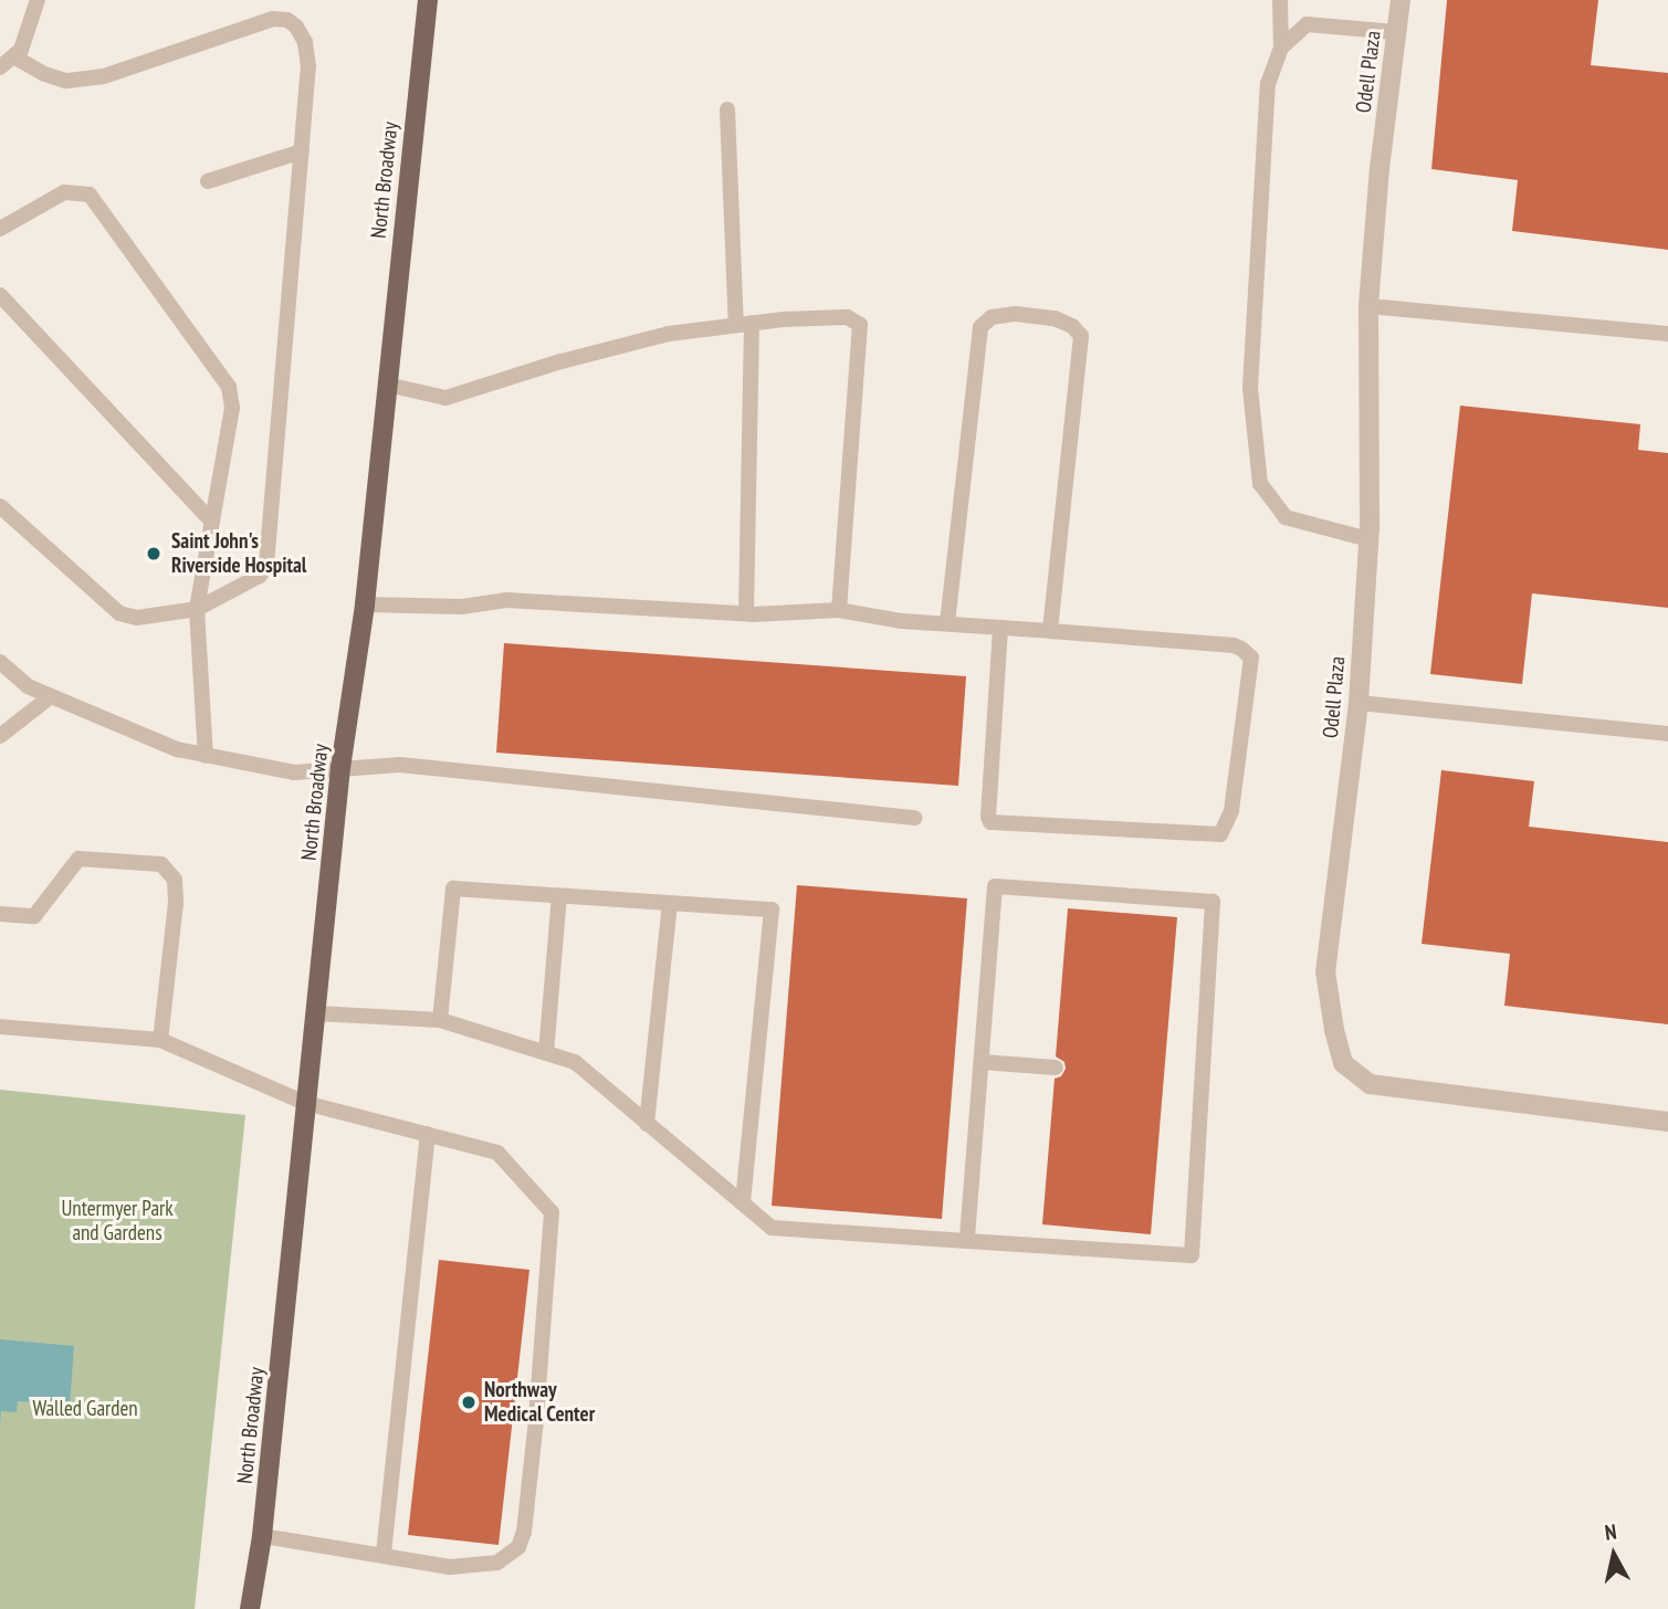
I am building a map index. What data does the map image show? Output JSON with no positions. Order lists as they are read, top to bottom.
{
  "streets": {
    "main road": ["North Broadway"],
    "street": ["Odell Plaza"]
  },
  "parks": ["Untermyer Park and Gardens", "Walled Garden"],
  "places": ["Saint John's Riverside Hospital", "Northway Medical Center"],
  "north": "top"
}
